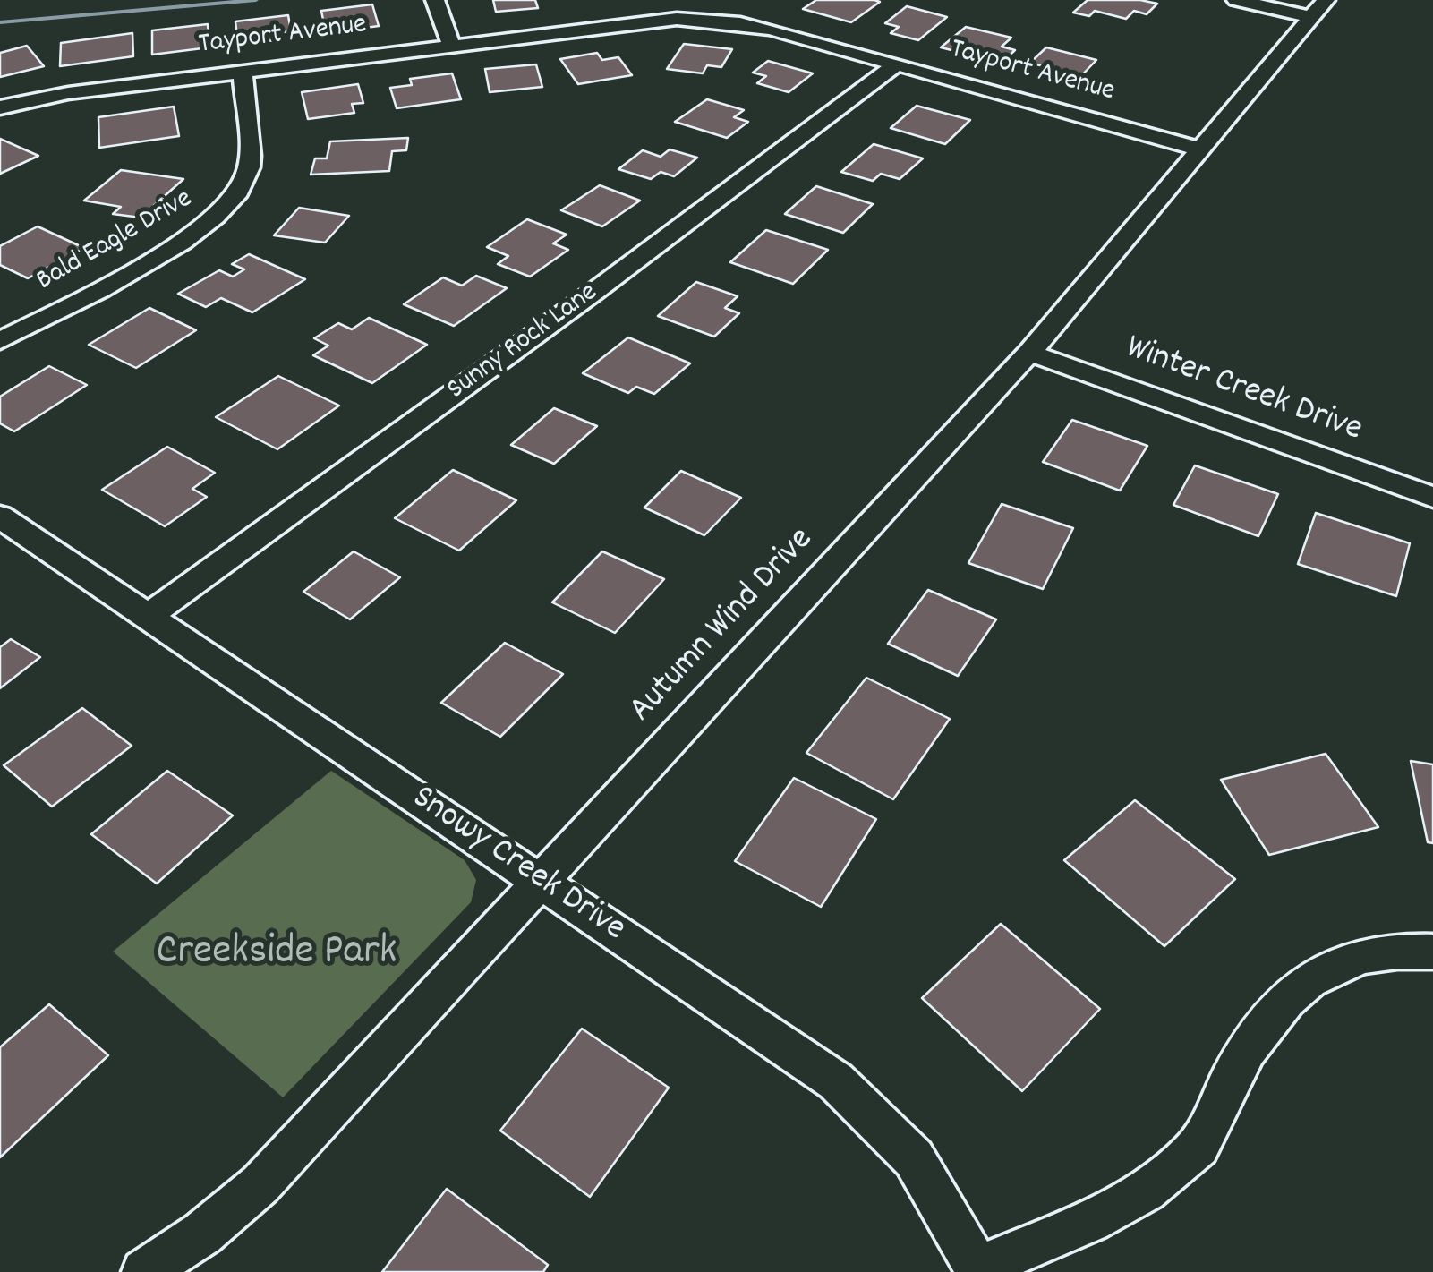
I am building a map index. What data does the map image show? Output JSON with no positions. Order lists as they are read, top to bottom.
{
  "streets": {
    "street": [
      "Tayport Avenue",
      "Bald Eagle Drive",
      "Sunny Rock Lane",
      "Winter Creek Drive",
      "Autumn Wind Drive",
      "Snowy Creek Drive"
    ]
  },
  "crossings": [
    ["Tayport Avenue", "Bald Eagle Drive"],
    ["Tayport Avenue", "Sunny Rock Lane"],
    ["Tayport Avenue", "Autumn Wind Drive"],
    ["Sunny Rock Lane", "Snowy Creek Drive"],
    ["Winter Creek Drive", "Autumn Wind Drive"],
    ["Autumn Wind Drive", "Snowy Creek Drive"]
  ],
  "parks": ["Creekside Park"]
}
